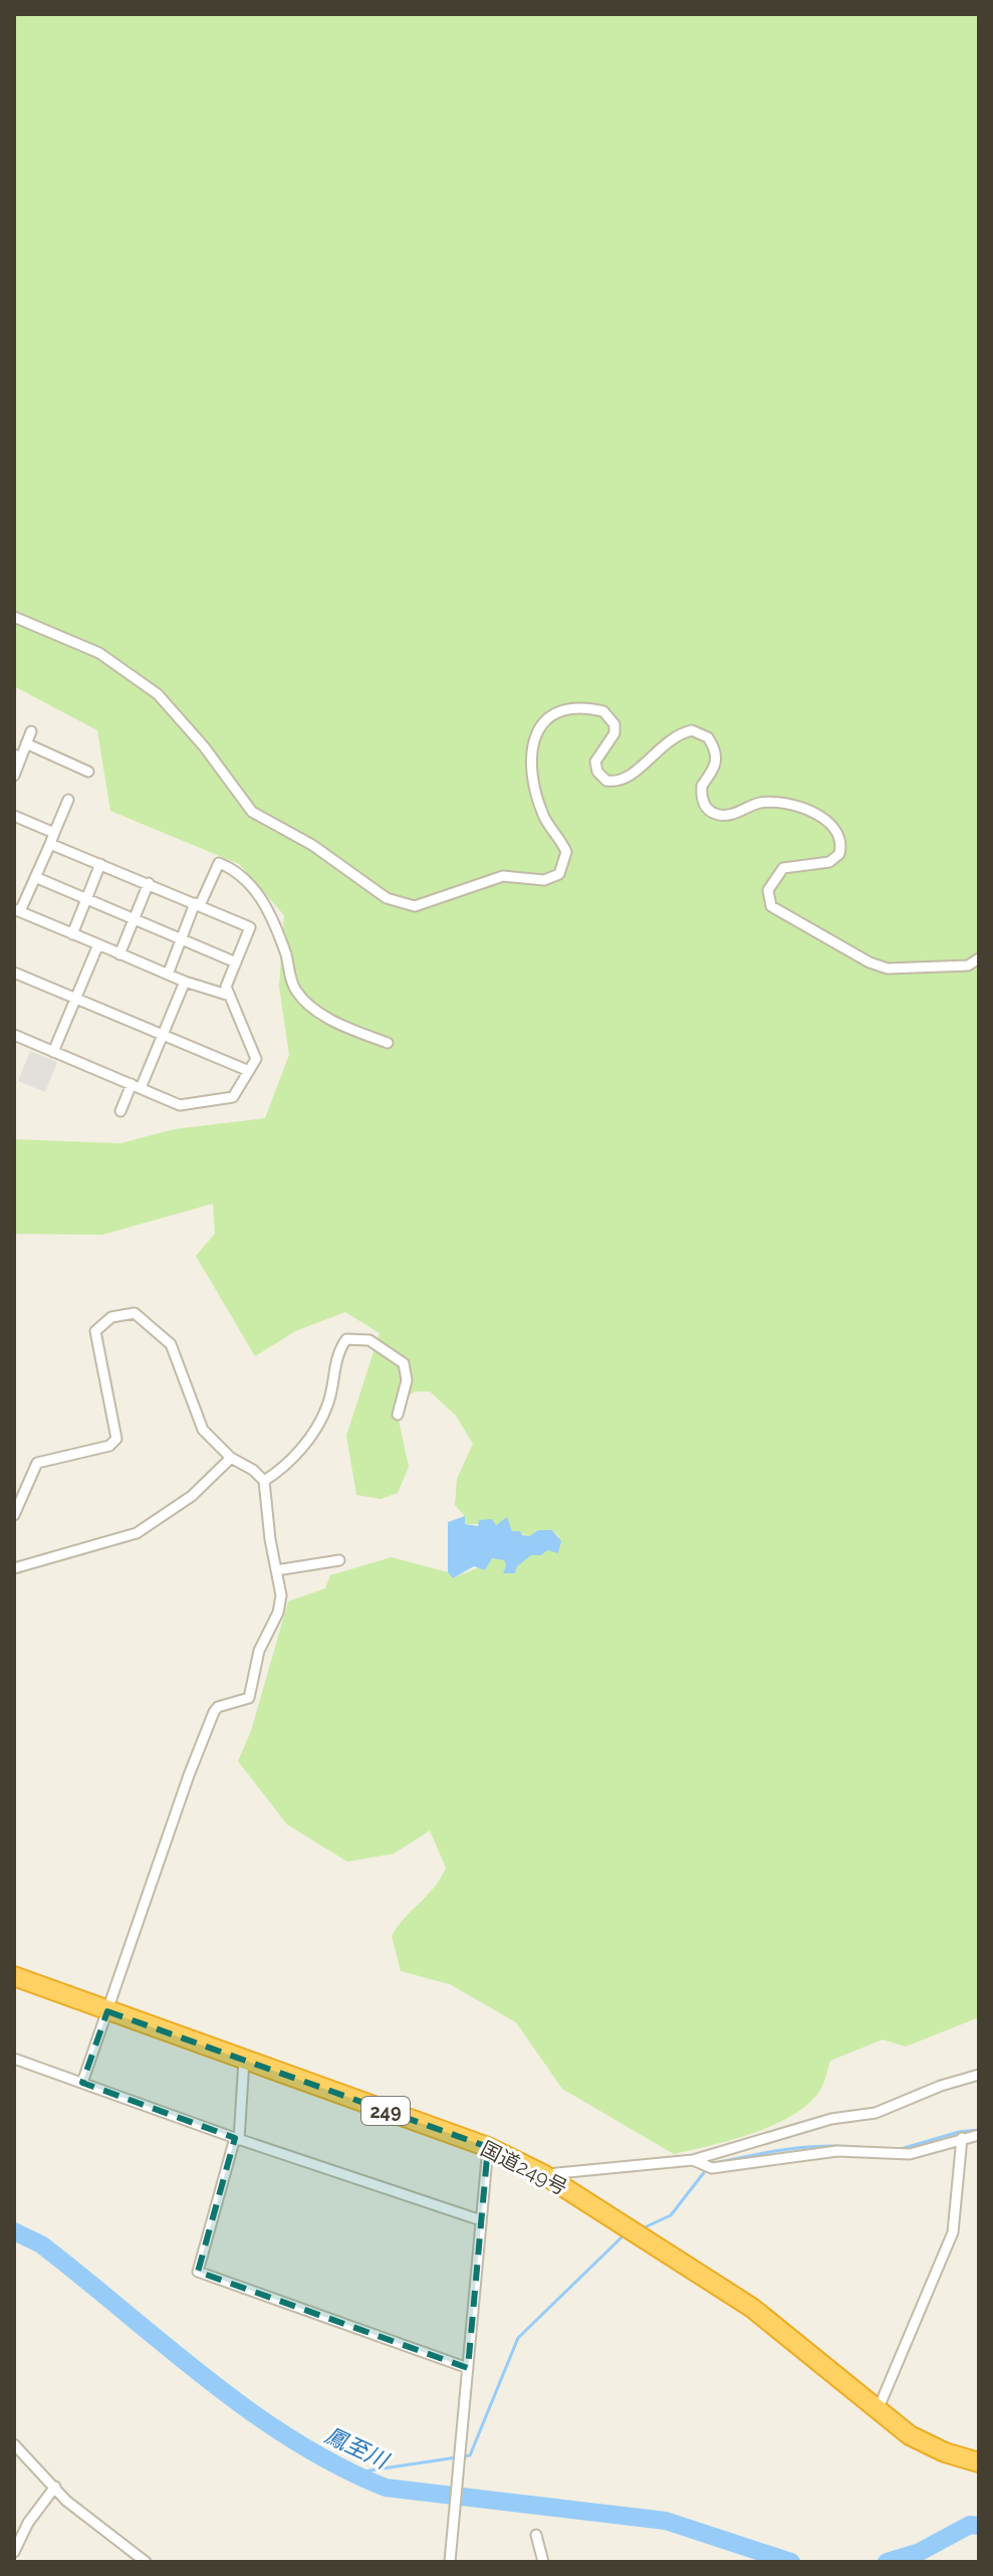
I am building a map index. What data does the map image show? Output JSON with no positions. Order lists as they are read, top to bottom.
{
  "streets": {
    "highway": ["249", "国道249号"]
  },
  "water": ["鳳至川"]
}
